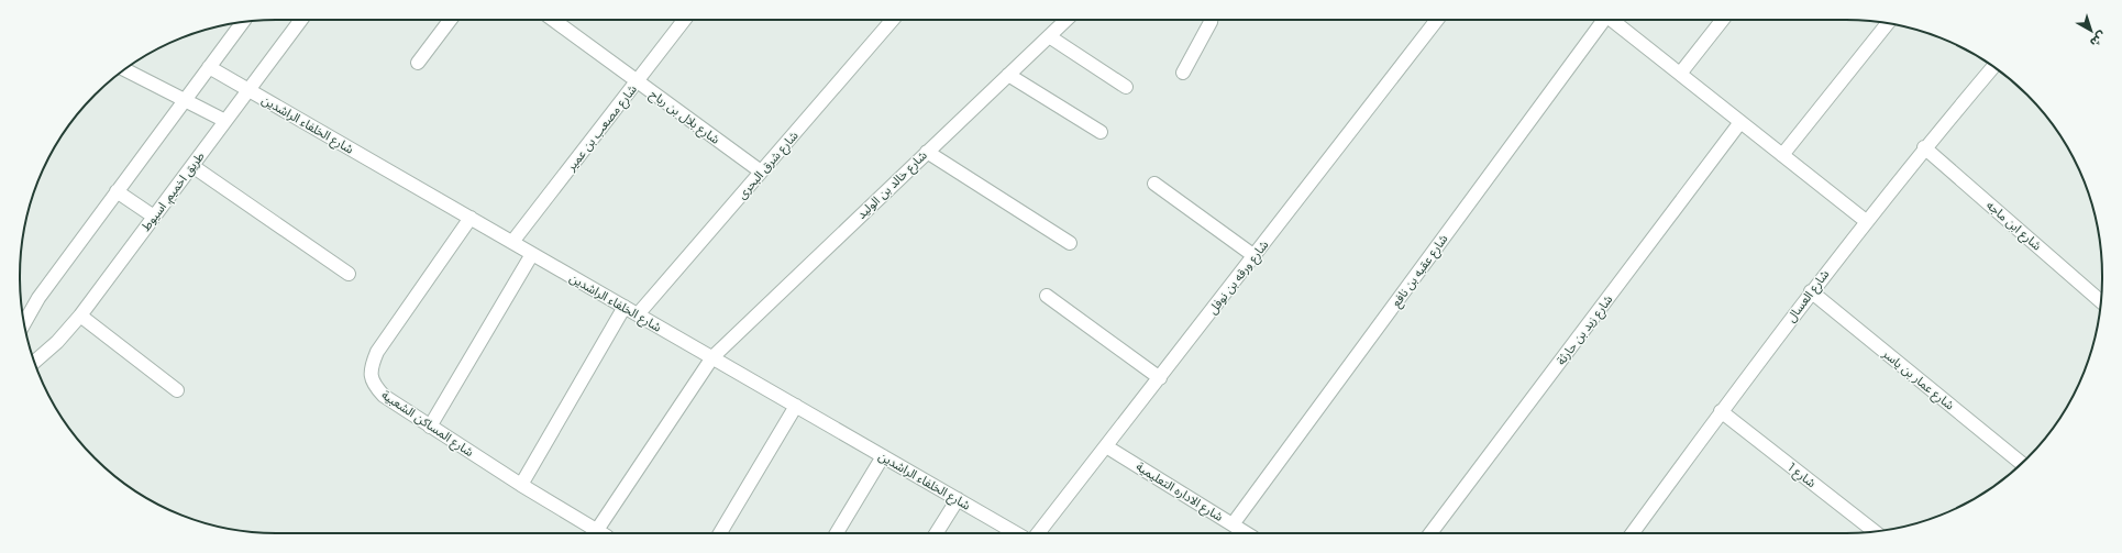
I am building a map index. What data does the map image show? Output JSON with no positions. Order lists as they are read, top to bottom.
{
  "streets": {
    "street": [
      "شارع بلال بن رباح",
      "شارع الخلفاء الراشدين",
      "شارع مصعب بن عمير",
      "شارع شرق البحرى",
      "شارع خالد بن الوليد",
      "طريق اخميم, اسيوط",
      "شارع ابن ماجه",
      "شارع عقبه بن نافع",
      "شارع ورقه بن نوفل",
      "شارع العسال",
      "شارع زيد بن حارثة",
      "شارع عمار بن ياسر",
      "شارع المساكن الشعبية",
      "شارع 1",
      "شارع الاداره التعليمية"
    ]
  },
  "crossings": [
    ["شارع بلال بن رباح", "شارع مصعب بن عمير"],
    ["شارع بلال بن رباح", "شارع شرق البحرى"],
    ["شارع الخلفاء الراشدين", "شارع مصعب بن عمير"],
    ["شارع الخلفاء الراشدين", "شارع شرق البحرى"],
    ["شارع الخلفاء الراشدين", "شارع خالد بن الوليد"],
    ["شارع الخلفاء الراشدين", "طريق اخميم, اسيوط"],
    ["شارع الخلفاء الراشدين", "شارع المساكن الشعبية"],
    ["شارع ابن ماجه", "شارع العسال"],
    ["شارع عقبه بن نافع", "شارع الاداره التعليمية"],
    ["شارع ورقه بن نوفل", "شارع الاداره التعليمية"],
    ["شارع العسال", "شارع عمار بن ياسر"],
    ["شارع العسال", "شارع 1"]
  ],
  "north": "bottom right"
}
